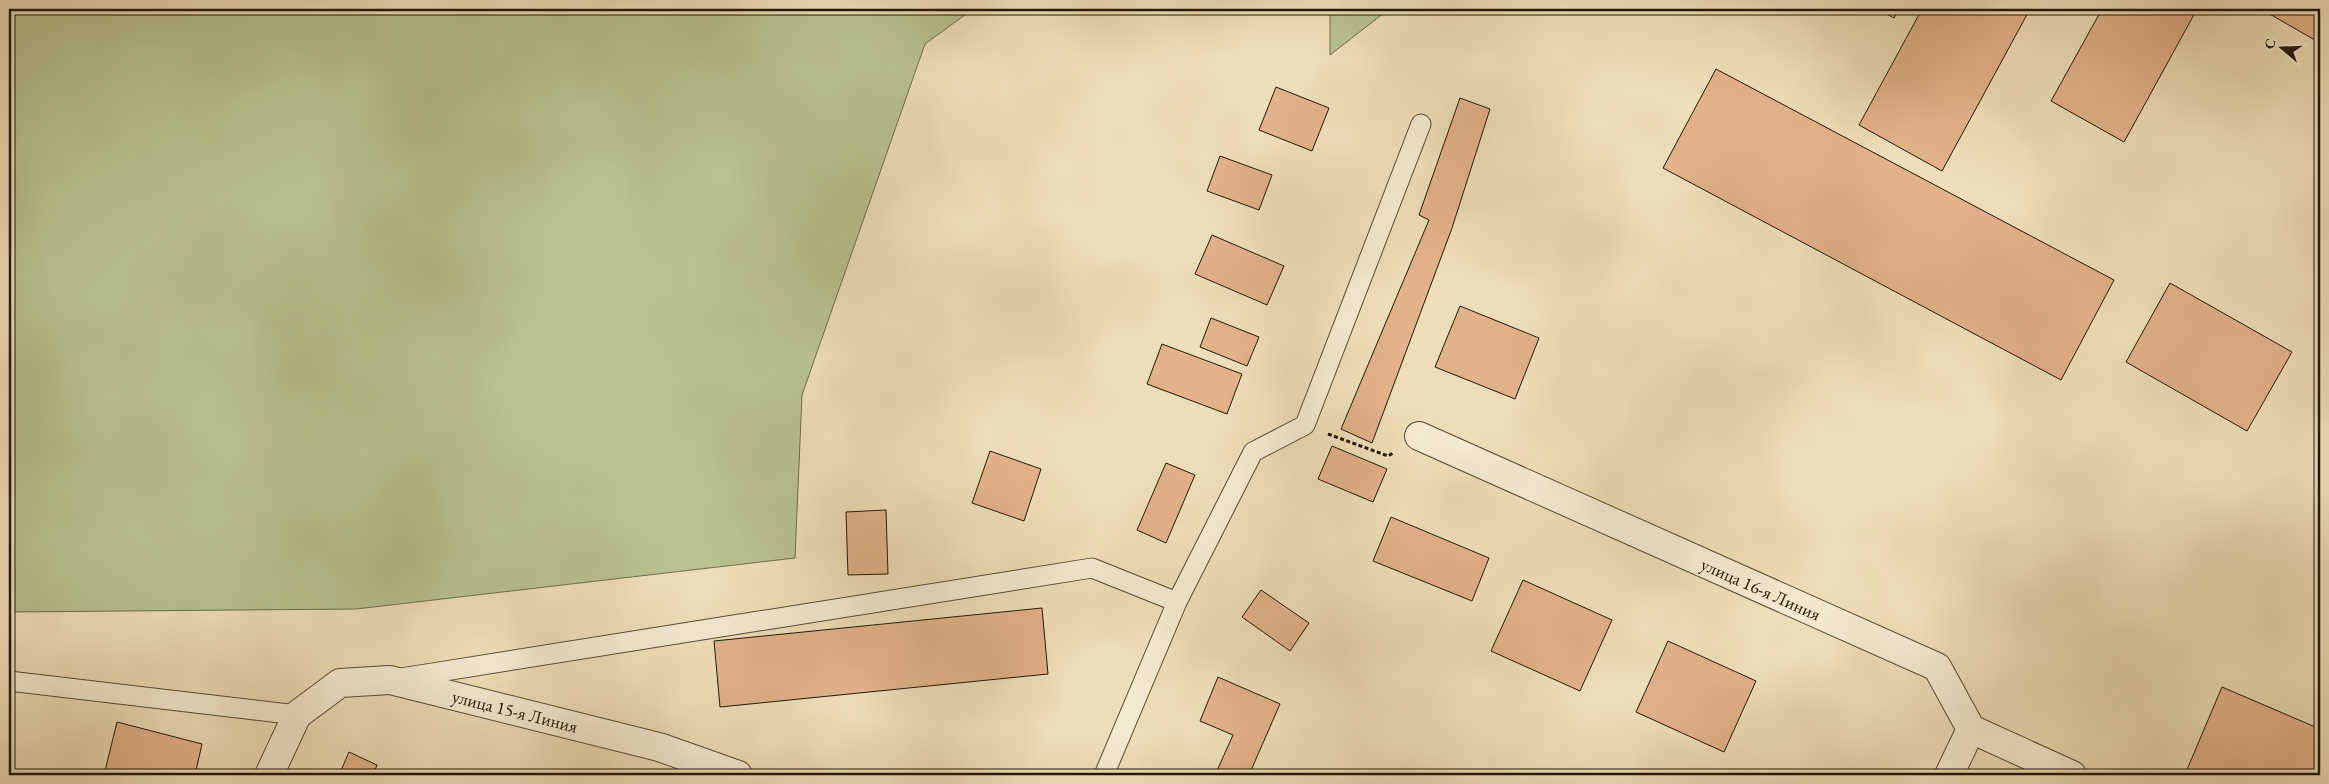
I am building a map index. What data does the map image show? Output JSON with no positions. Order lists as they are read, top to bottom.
{
  "streets": {
    "street": ["улица 16-я Линия", "улица 15-я Линия"]
  },
  "north": "left"
}
